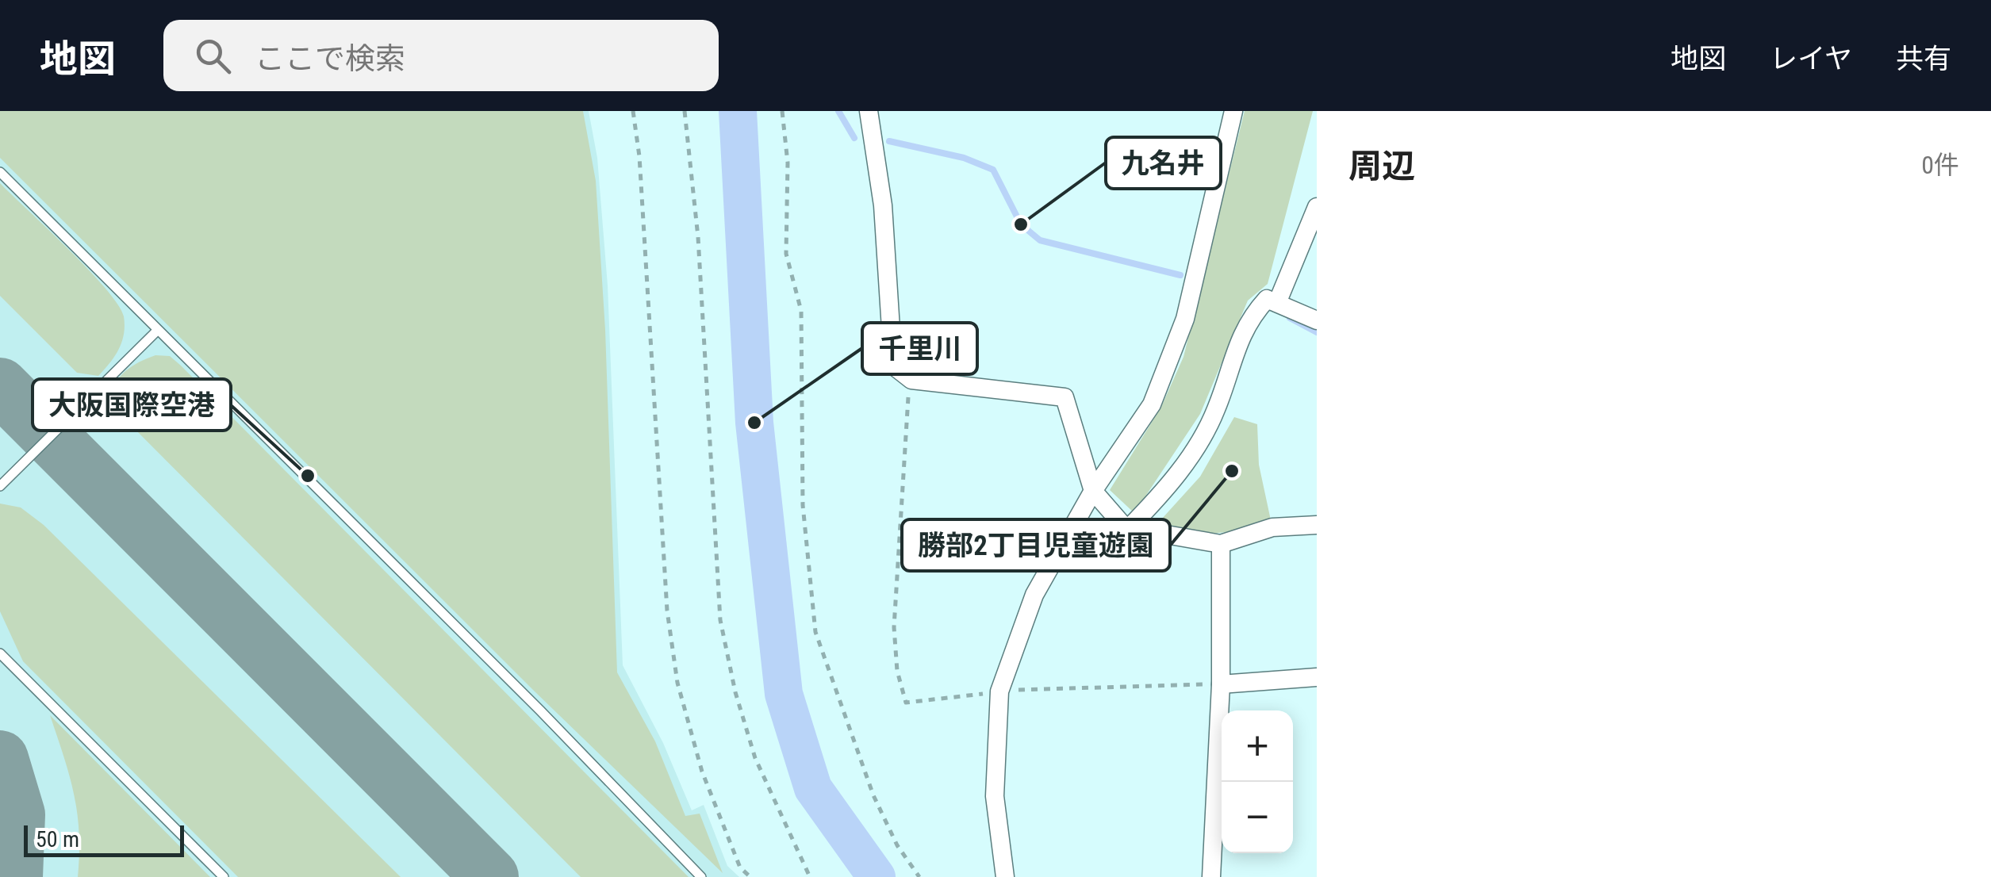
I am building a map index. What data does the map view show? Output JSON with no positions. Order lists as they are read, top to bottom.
{
  "places": [
    "九名井",
    "千里川",
    "勝部2丁目児童遊園",
    "大阪国際空港"
  ],
  "scale_bar": "50 m",
  "page": {
    "header": "地図",
    "search": "ここで検索",
    "nav": ["地図", "レイヤ", "共有"],
    "heading": ["周辺", "0件"],
    "map_buttons": ["+", "−"],
    "scale": "50 m"
  }
}
